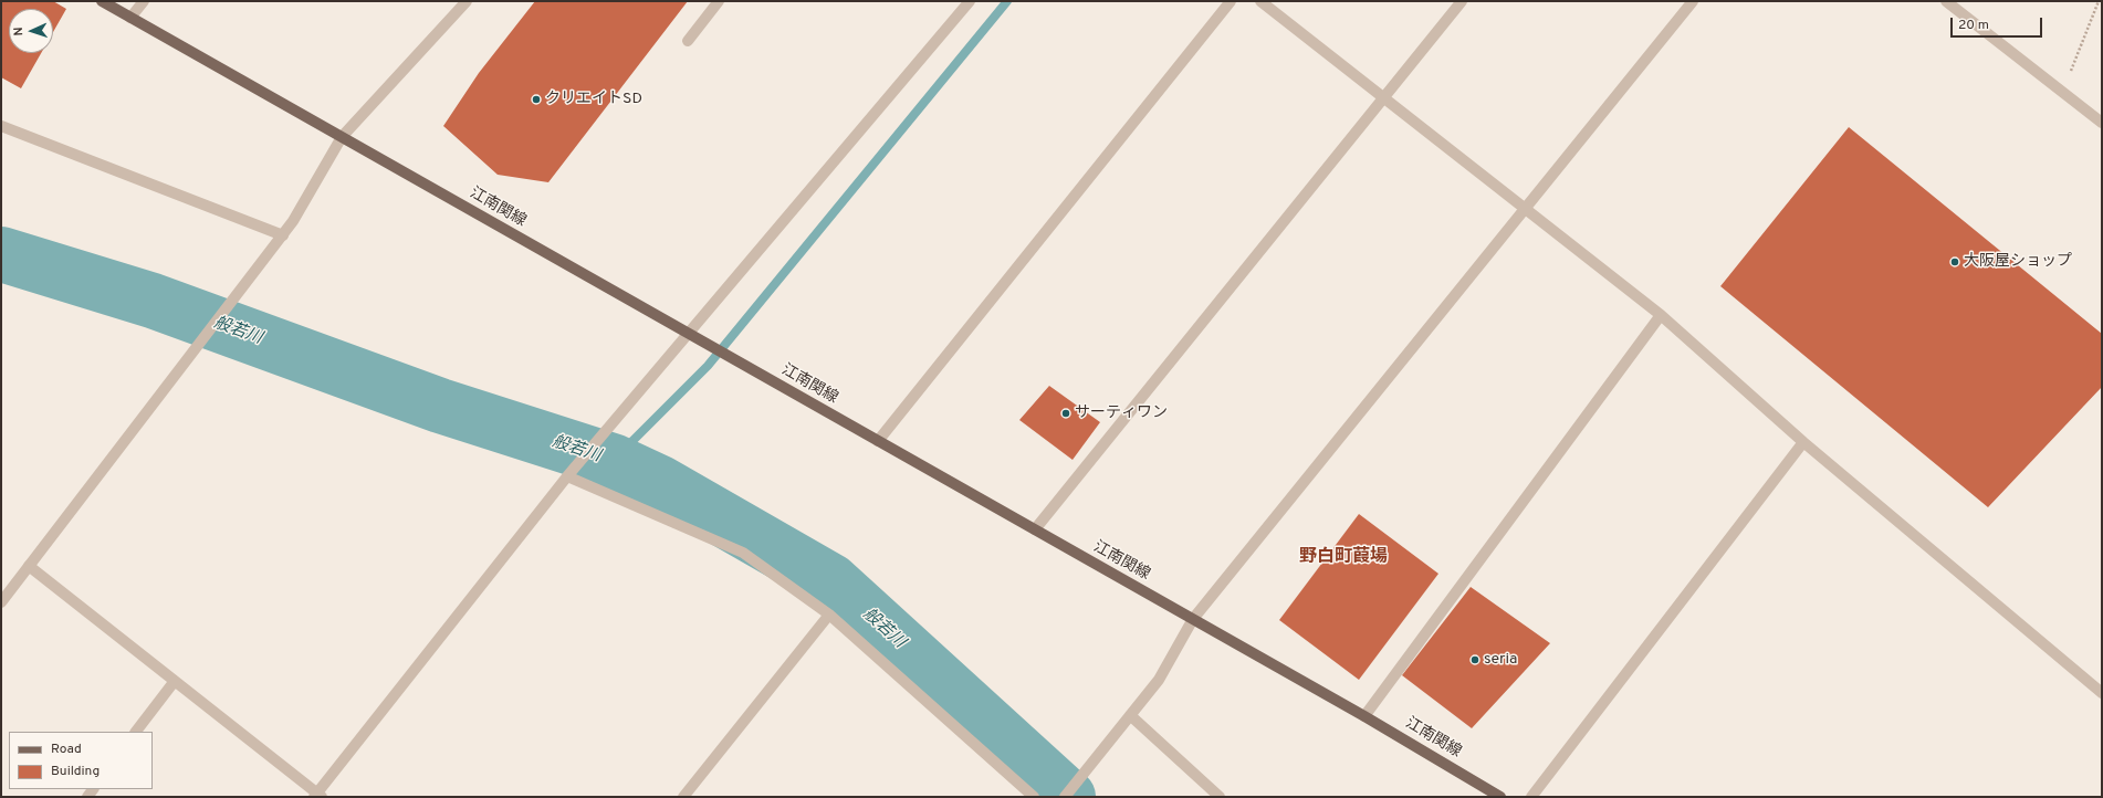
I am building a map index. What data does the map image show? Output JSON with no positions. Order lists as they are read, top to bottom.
{
  "streets": {
    "main road": ["江南関線"]
  },
  "districts": ["野白町葭場"],
  "water": ["般若川"],
  "places": [
    "クリエイトSD",
    "大阪屋ショップ",
    "サーティワン",
    "seria"
  ],
  "legend": ["Road", "Building"],
  "scale_bar": "20 m",
  "north": "left"
}
